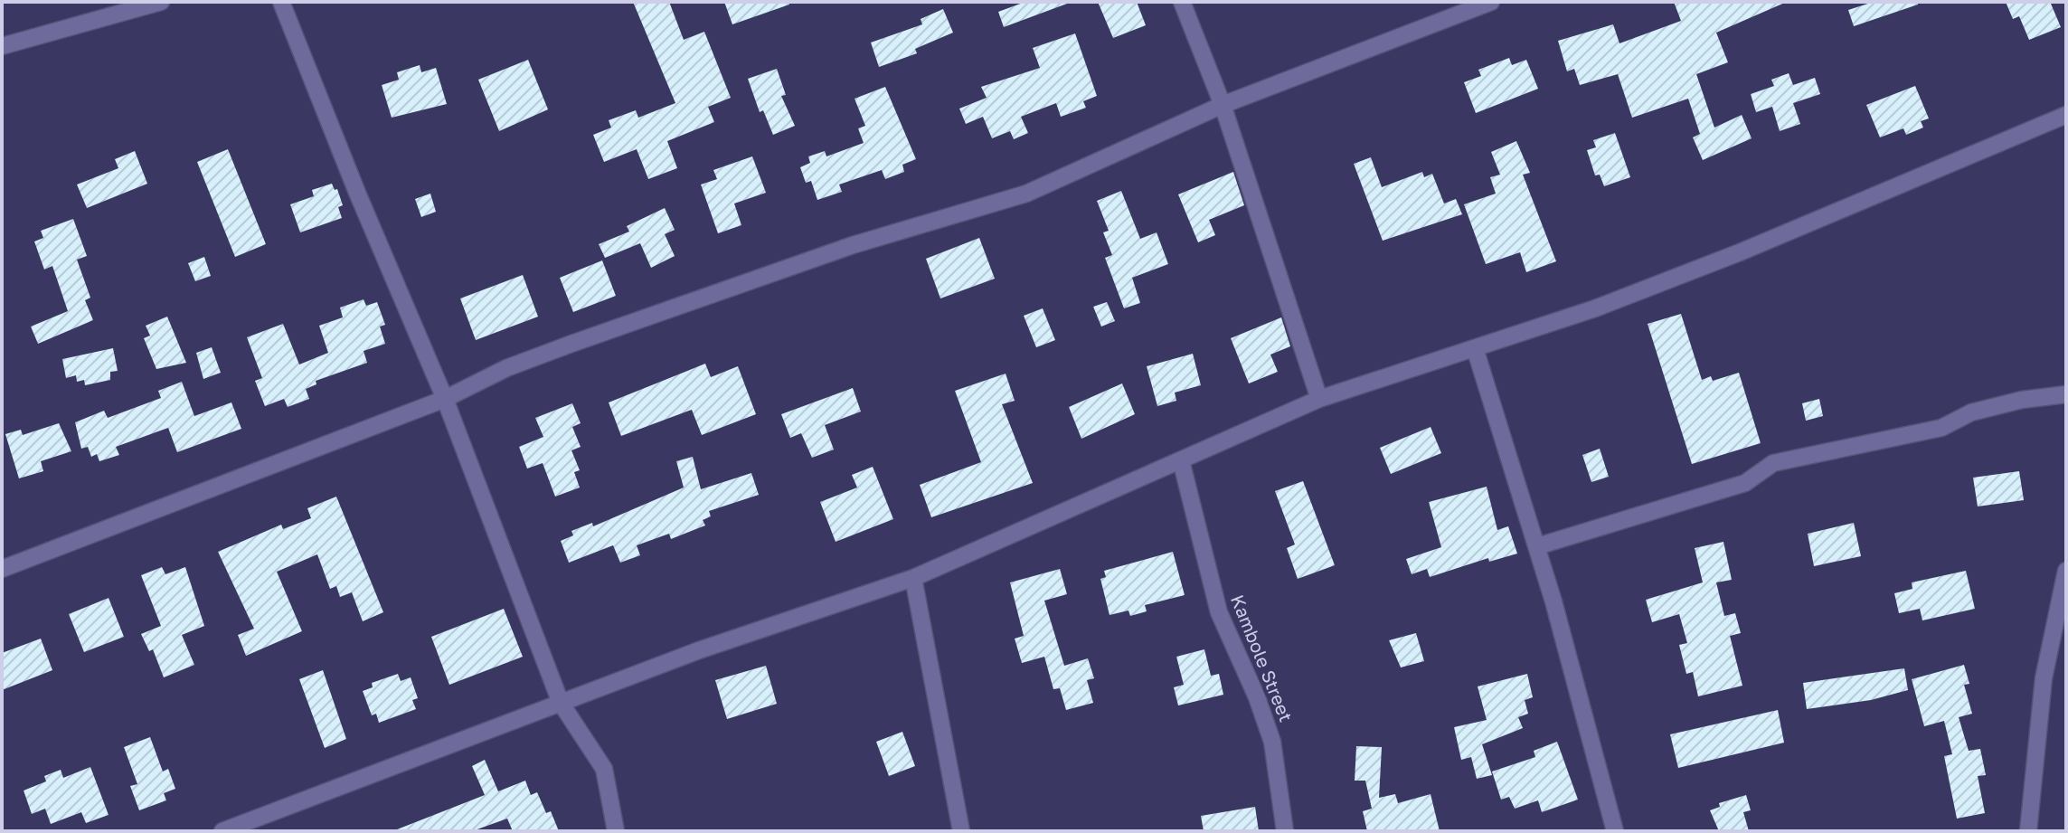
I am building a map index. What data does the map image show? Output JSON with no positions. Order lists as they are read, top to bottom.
{
  "streets": {
    "street": ["Kambole Street"]
  }
}
